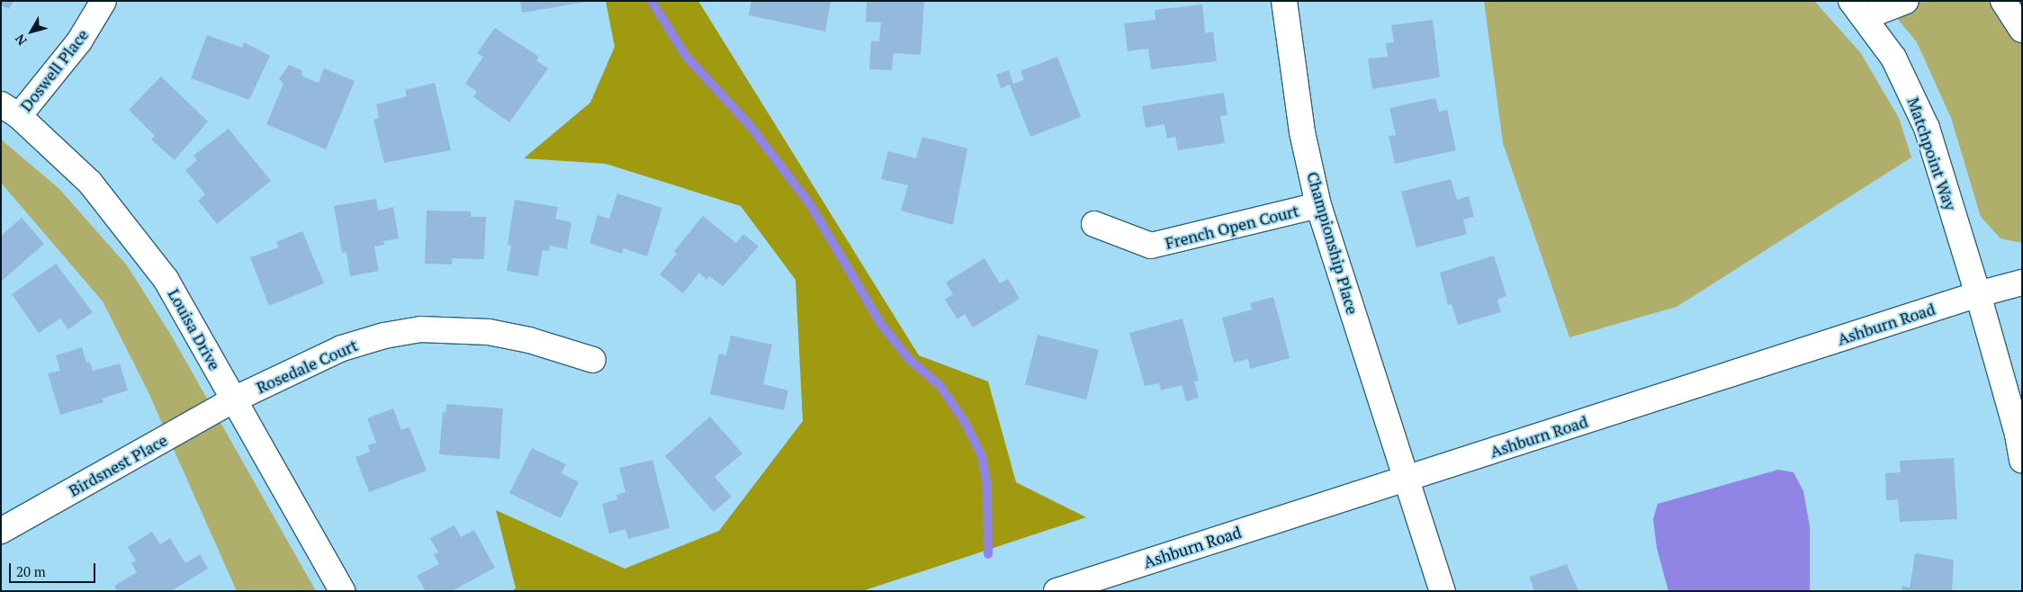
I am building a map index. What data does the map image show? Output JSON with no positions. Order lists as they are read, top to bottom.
{
  "streets": {
    "street": [
      "Doswell Place",
      "Matchpoint Way",
      "French Open Court",
      "Championship Place",
      "Ashburn Road",
      "Louisa Drive",
      "Rosedale Court",
      "Birdsnest Place"
    ]
  },
  "crossings": [
    ["Doswell Place", "Louisa Drive"],
    ["Matchpoint Way", "Ashburn Road"],
    ["French Open Court", "Championship Place"],
    ["Championship Place", "Ashburn Road"],
    ["Louisa Drive", "Rosedale Court"],
    ["Louisa Drive", "Birdsnest Place"],
    ["Rosedale Court", "Birdsnest Place"]
  ],
  "scale_bar": "20 m",
  "north": "bottom left"
}
